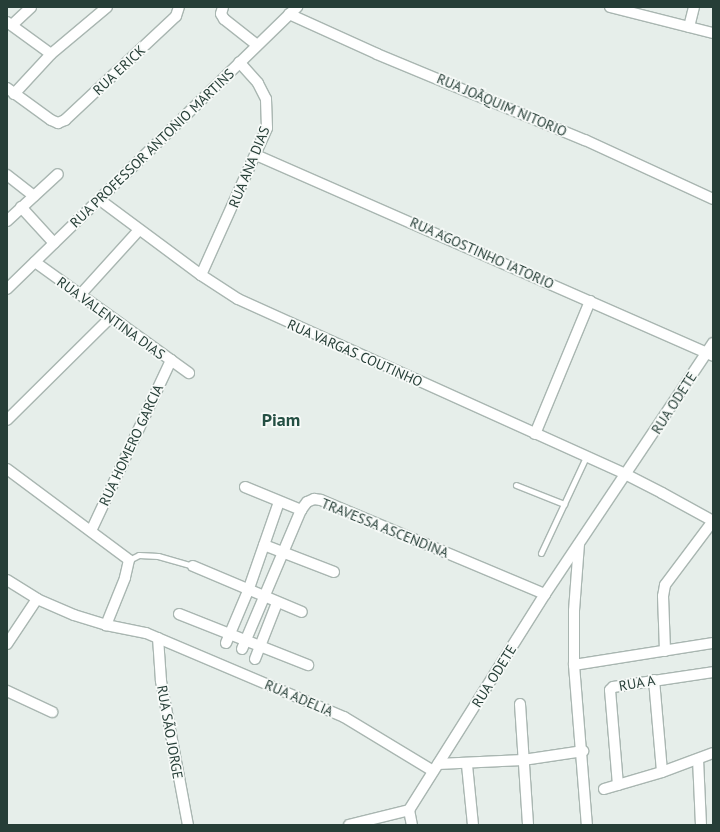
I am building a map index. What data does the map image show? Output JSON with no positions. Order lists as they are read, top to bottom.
{
  "streets": {
    "street": [
      "RUA ERICK",
      "RUA JOÃQUIM NITORIO",
      "RUA PROFESSOR ANTONIO MARTINS",
      "RUA ANA DIAS",
      "RUA AGOSTINHO IATORIO",
      "RUA VALENTINA DIAS",
      "RUA VARGAS COUTINHO",
      "RUA ODETE",
      "RUA HOMERO GARCIA",
      "TRAVESSA ASCENDINA",
      "RUA A",
      "RUA ADELIA",
      "RUA SÃO JORGE"
    ]
  },
  "crossings": [
    ["RUA JOÃQUIM NITORIO", "RUA PROFESSOR ANTONIO MARTINS"],
    ["RUA PROFESSOR ANTONIO MARTINS", "RUA ANA DIAS"],
    ["RUA PROFESSOR ANTONIO MARTINS", "RUA VALENTINA DIAS"],
    ["RUA PROFESSOR ANTONIO MARTINS", "RUA VARGAS COUTINHO"],
    ["RUA ANA DIAS", "RUA AGOSTINHO IATORIO"],
    ["RUA ANA DIAS", "RUA VARGAS COUTINHO"],
    ["RUA AGOSTINHO IATORIO", "RUA ODETE"],
    ["RUA VALENTINA DIAS", "RUA HOMERO GARCIA"],
    ["RUA VARGAS COUTINHO", "RUA ODETE"],
    ["RUA ODETE", "TRAVESSA ASCENDINA"],
    ["RUA ODETE", "RUA ADELIA"],
    ["RUA ADELIA", "RUA SÃO JORGE"]
  ],
  "districts": ["Piam"]
}
